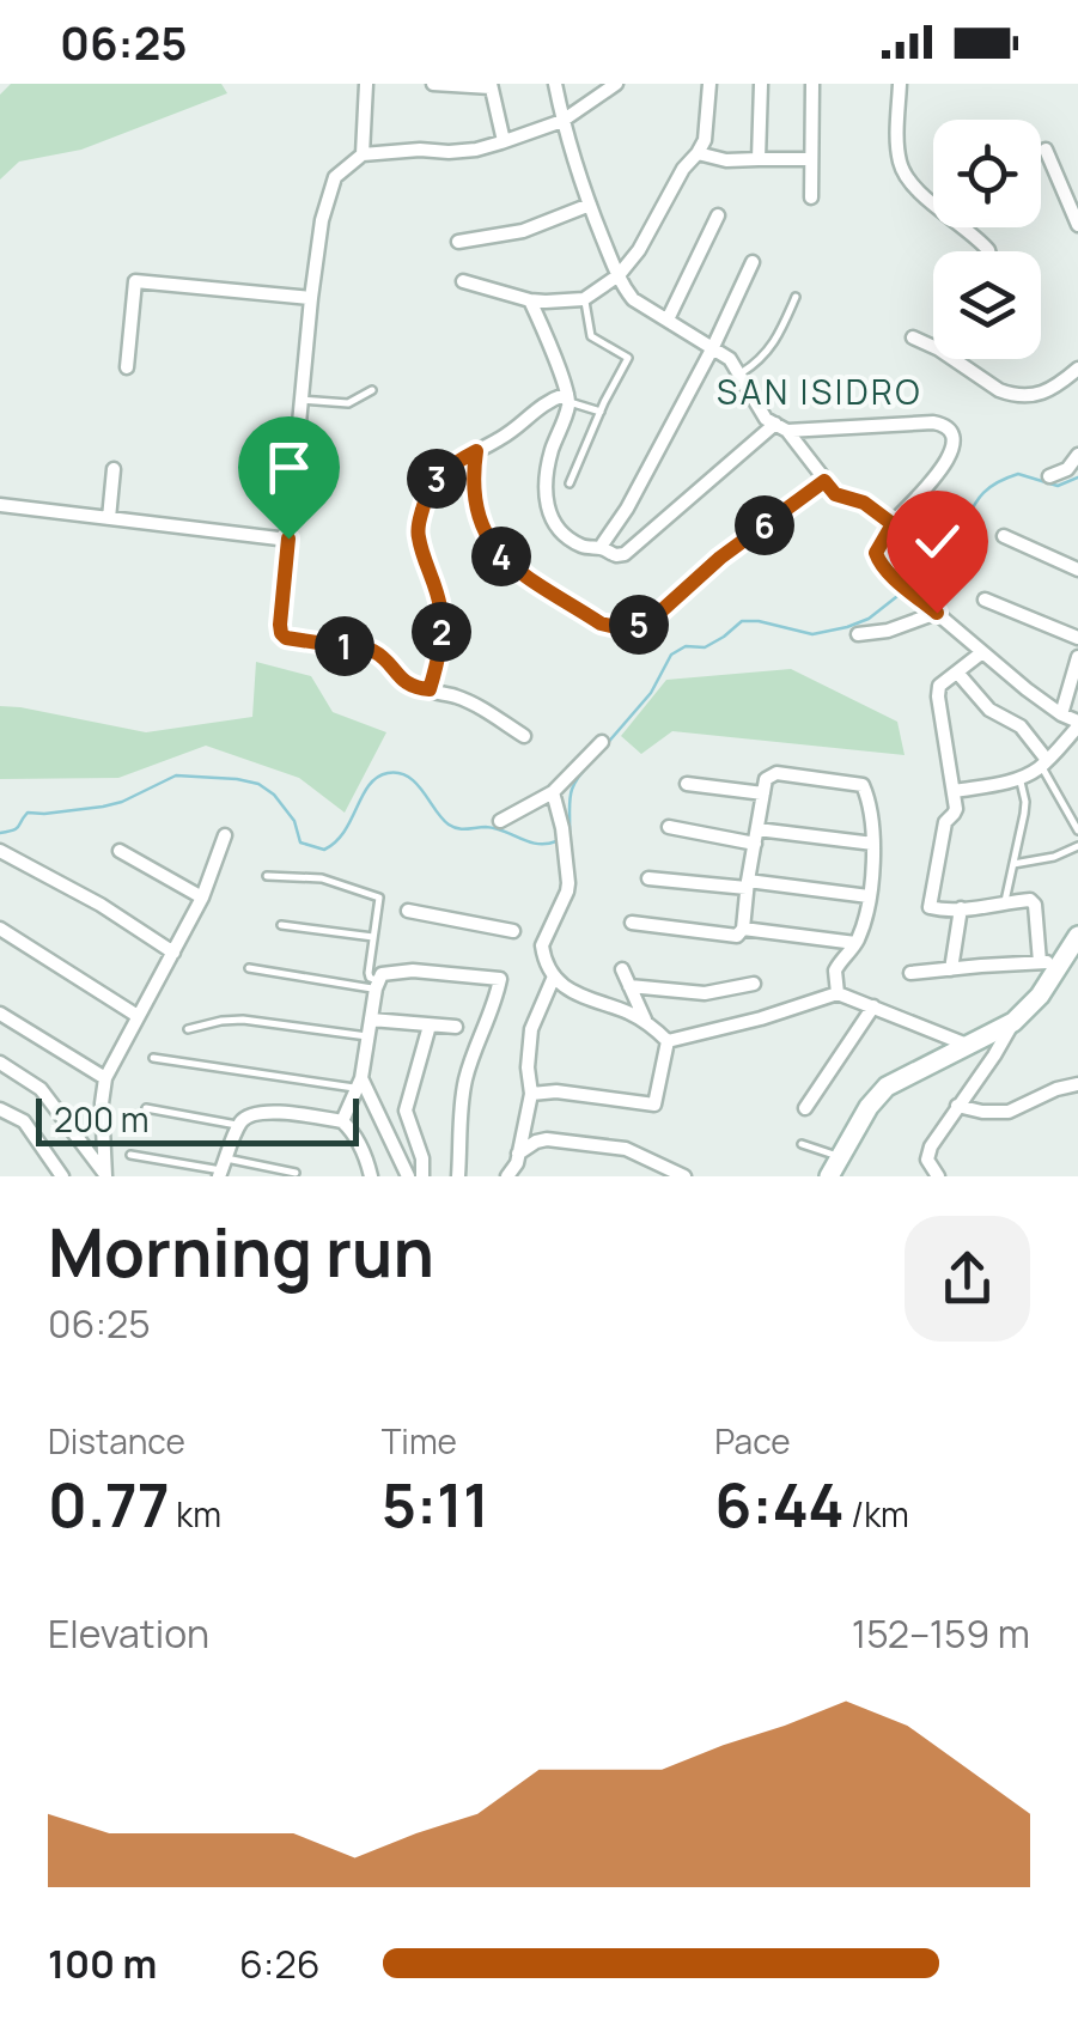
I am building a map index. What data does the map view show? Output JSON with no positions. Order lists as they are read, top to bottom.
{
  "districts": ["SAN ISIDRO"],
  "scale_bar": "200 m",
  "page": {
    "status": "06:25",
    "pins": [
      "3",
      "6",
      "4",
      "5",
      "2",
      "1"
    ],
    "scale": "200 m",
    "heading": ["Morning run", "06:25"],
    "stats": [
      ["Distance", "0.77 km"],
      ["Time", "5:11"],
      ["Pace", "6:44 /km"]
    ],
    "chart": ["Elevation", "152–159 m"],
    "list": [
      {
        "name": "100 m",
        "note": "6:26"
      }
    ]
  }
}
